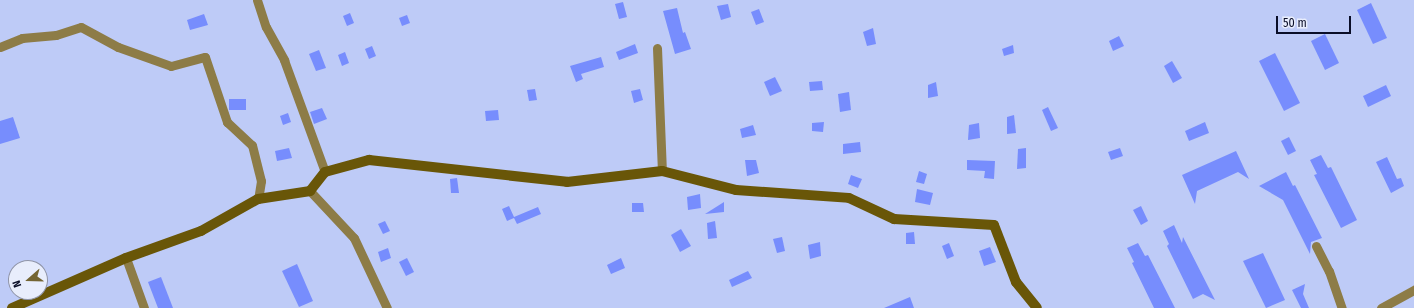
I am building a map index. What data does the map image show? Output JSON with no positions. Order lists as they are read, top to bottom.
{
  "scale_bar": "50 m",
  "north": "left"
}
